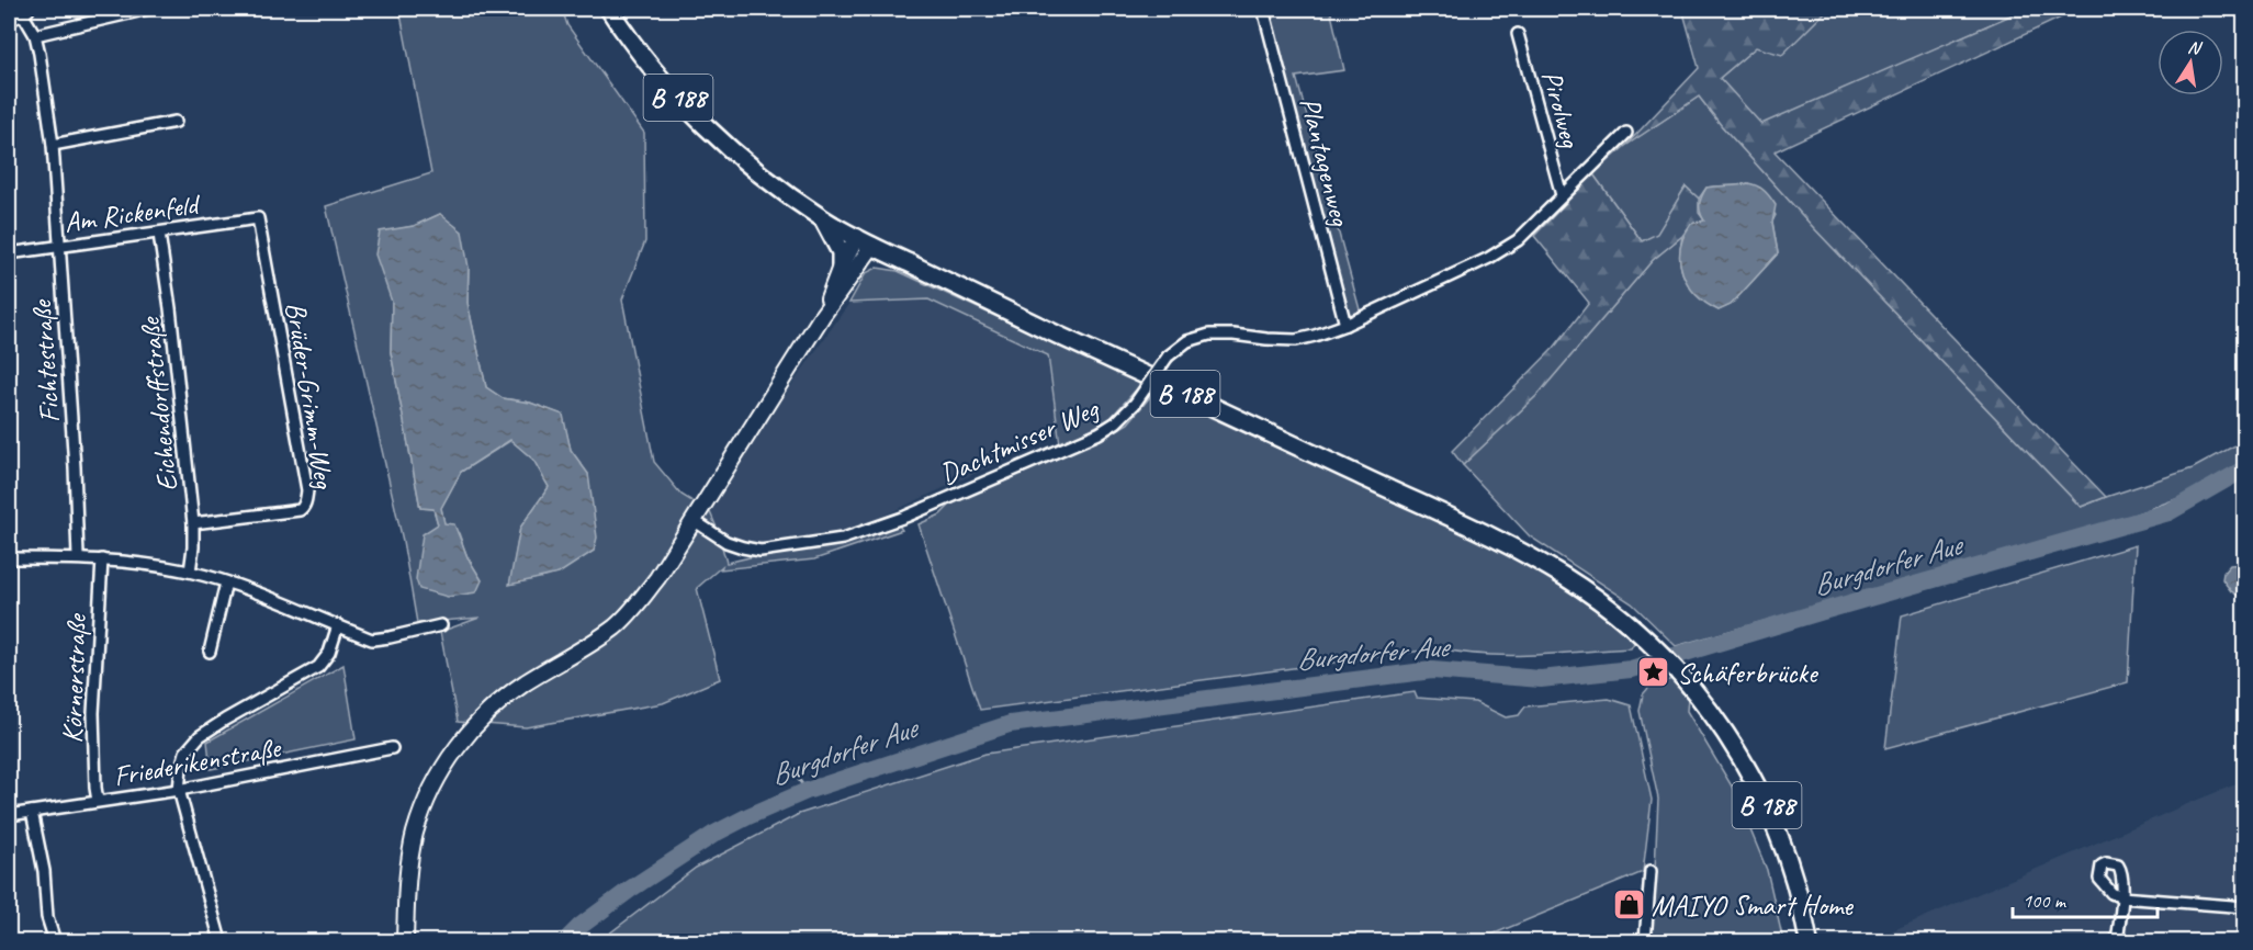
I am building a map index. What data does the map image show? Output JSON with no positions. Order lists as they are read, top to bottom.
{
  "streets": {
    "main road": ["B 188"],
    "street": [
      "Pirolweg",
      "Plantagenweg",
      "Am Rickenfeld",
      "Fichtestraße",
      "Brüder-Grimm-Weg",
      "Eichendorffstraße",
      "Dachtmisser Weg",
      "Körnerstraße",
      "Friederikenstraße"
    ]
  },
  "crossings": [
    ["Pirolweg", "Dachtmisser Weg"],
    ["Plantagenweg", "Dachtmisser Weg"],
    ["Am Rickenfeld", "Fichtestraße"],
    ["Am Rickenfeld", "Brüder-Grimm-Weg"],
    ["Am Rickenfeld", "Eichendorffstraße"],
    ["Brüder-Grimm-Weg", "Eichendorffstraße"],
    ["Körnerstraße", "Friederikenstraße"]
  ],
  "water": ["Burgdorfer Aue"],
  "places": {
    "place": ["Schäferbrücke"],
    "shop": ["MAIYO Smart Home"]
  },
  "scale_bar": "100 m",
  "north": "top"
}
